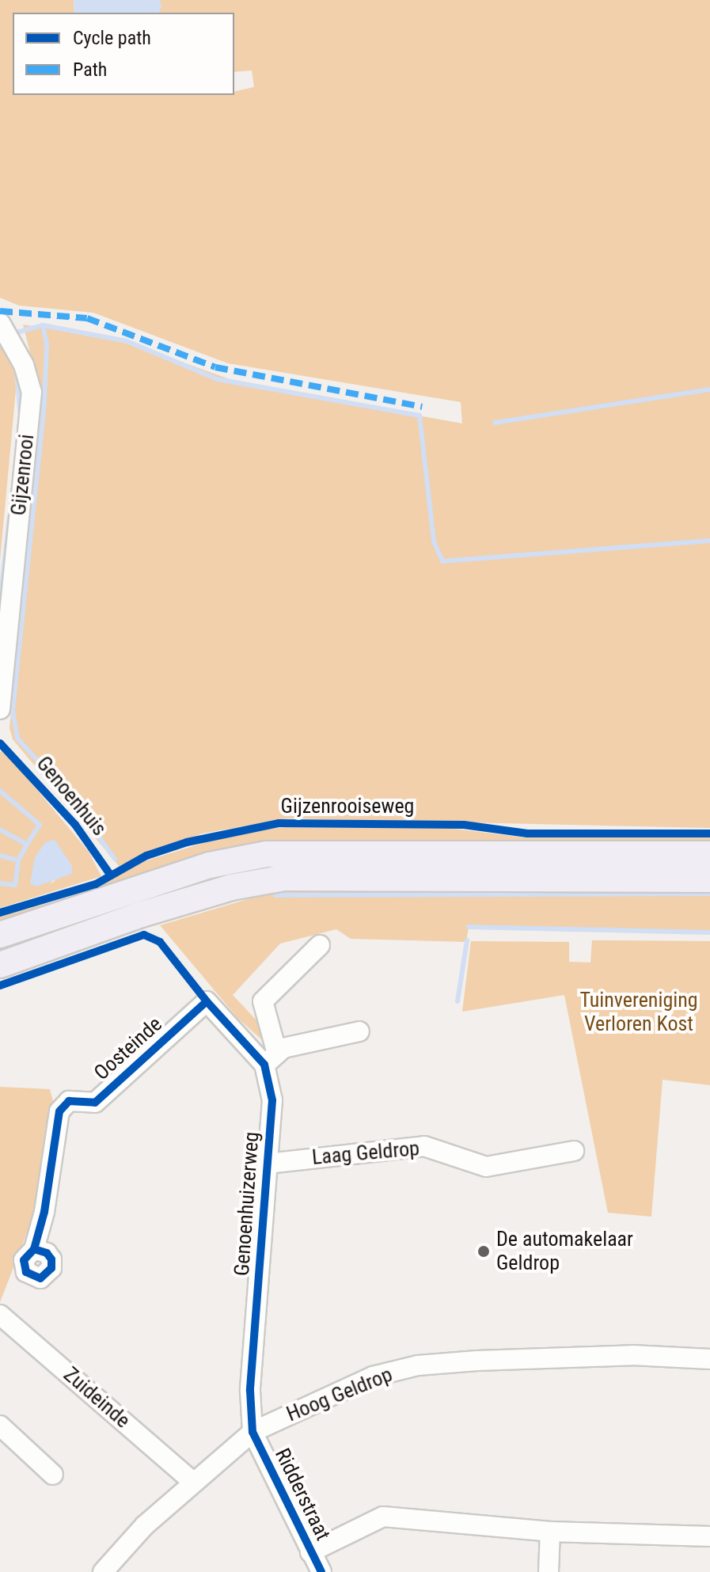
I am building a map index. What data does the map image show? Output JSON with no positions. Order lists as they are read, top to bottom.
{
  "streets": {
    "street": [
      "Gijzenrooi",
      "Oosteinde",
      "Laag Geldrop",
      "Genoenhuizerweg",
      "Hoog Geldrop",
      "Zuideinde",
      "Ridderstraat"
    ],
    "cycle path": ["Genoenhuis", "Gijzenrooiseweg"]
  },
  "crossings": [
    ["Oosteinde", "Genoenhuizerweg"],
    ["Laag Geldrop", "Genoenhuizerweg"],
    ["Genoenhuizerweg", "Hoog Geldrop"],
    ["Genoenhuizerweg", "Ridderstraat"],
    ["Hoog Geldrop", "Zuideinde"],
    ["Hoog Geldrop", "Ridderstraat"]
  ],
  "parks": ["Tuinvereniging Verloren Kost"],
  "places": ["De automakelaar Geldrop"],
  "legend": ["Cycle path", "Path"]
}
